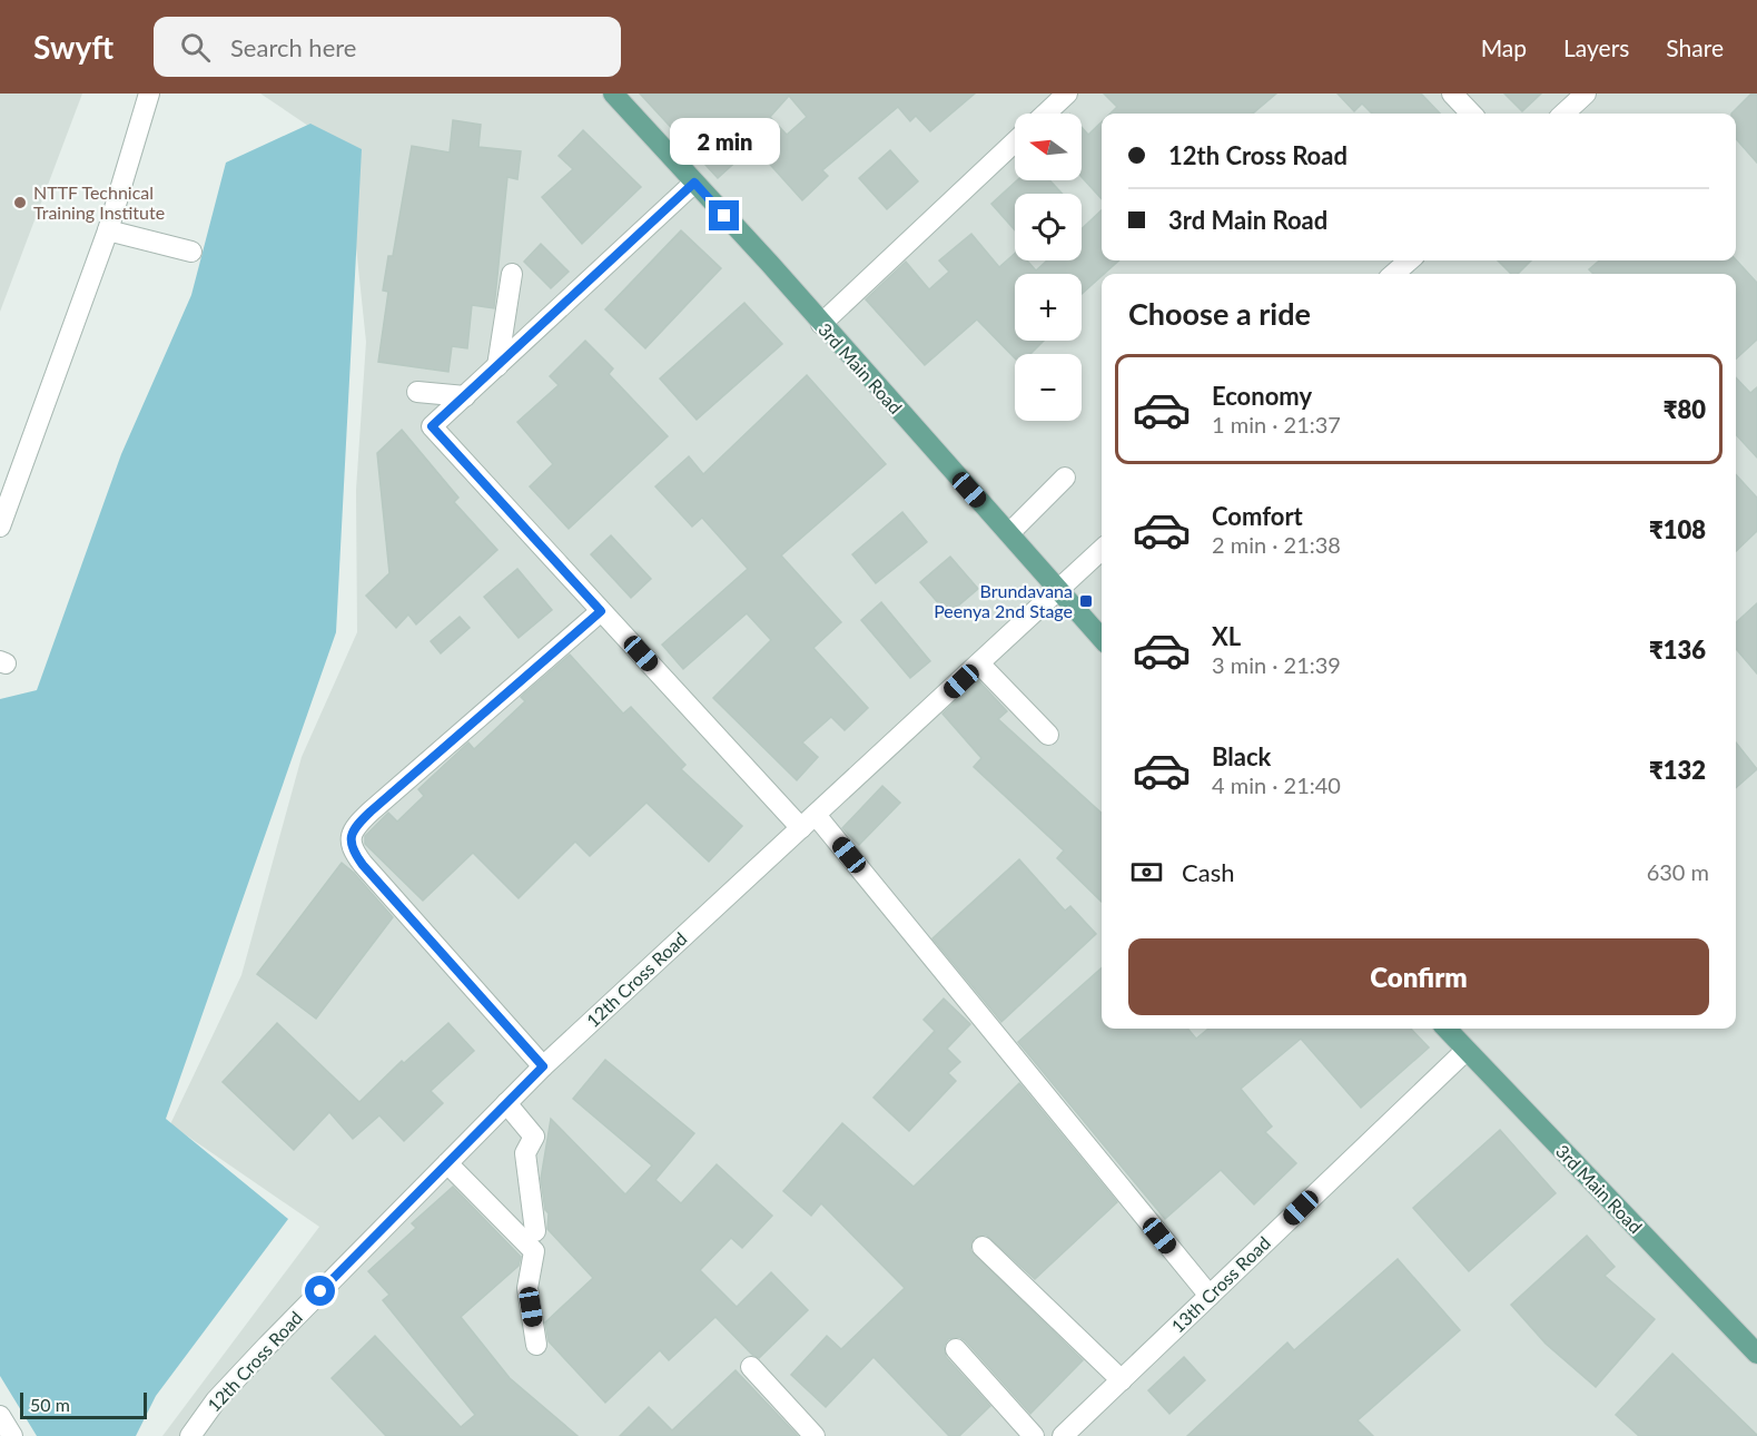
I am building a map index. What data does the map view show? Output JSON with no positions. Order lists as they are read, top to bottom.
{
  "streets": {
    "main road": ["3rd Main Road"],
    "street": ["12th Cross Road", "13th Cross Road"]
  },
  "crossings": [
    ["3rd Main Road", "12th Cross Road"],
    ["3rd Main Road", "13th Cross Road"]
  ],
  "places": {
    "other": ["NTTF Technical Training Institute"],
    "transit": ["Brundavana Peenya 2nd Stage"]
  },
  "scale_bar": "50 m",
  "north": "left",
  "page": {
    "header": "Swyft",
    "search": "Search here",
    "nav": ["Map", "Layers", "Share"],
    "map_buttons": ["+", "−"],
    "banner": ["12th Cross Road", "3rd Main Road"],
    "bubble": "2 min",
    "heading": "Choose a ride",
    "list": [
      {
        "name": "Economy",
        "note": "1 min · 21:37",
        "value": "₹80"
      },
      {
        "name": "Comfort",
        "note": "2 min · 21:38",
        "value": "₹108"
      },
      {
        "name": "XL",
        "note": "3 min · 21:39",
        "value": "₹136"
      },
      {
        "name": "Black",
        "note": "4 min · 21:40",
        "value": "₹132"
      }
    ],
    "pay": ["Cash", "630 m"],
    "buttons": "Confirm",
    "scale": "50 m"
  }
}
